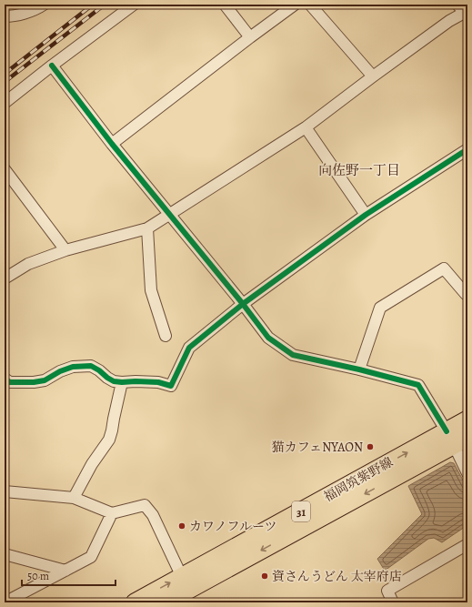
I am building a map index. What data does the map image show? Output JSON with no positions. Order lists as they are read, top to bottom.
{
  "streets": {
    "main road": ["福岡筑紫野線", "31"]
  },
  "districts": ["向佐野一丁目"],
  "places": ["猫カフェNYAON", "カワノフルーツ", "資さんうどん 太宰府店"],
  "scale_bar": "50 m"
}
